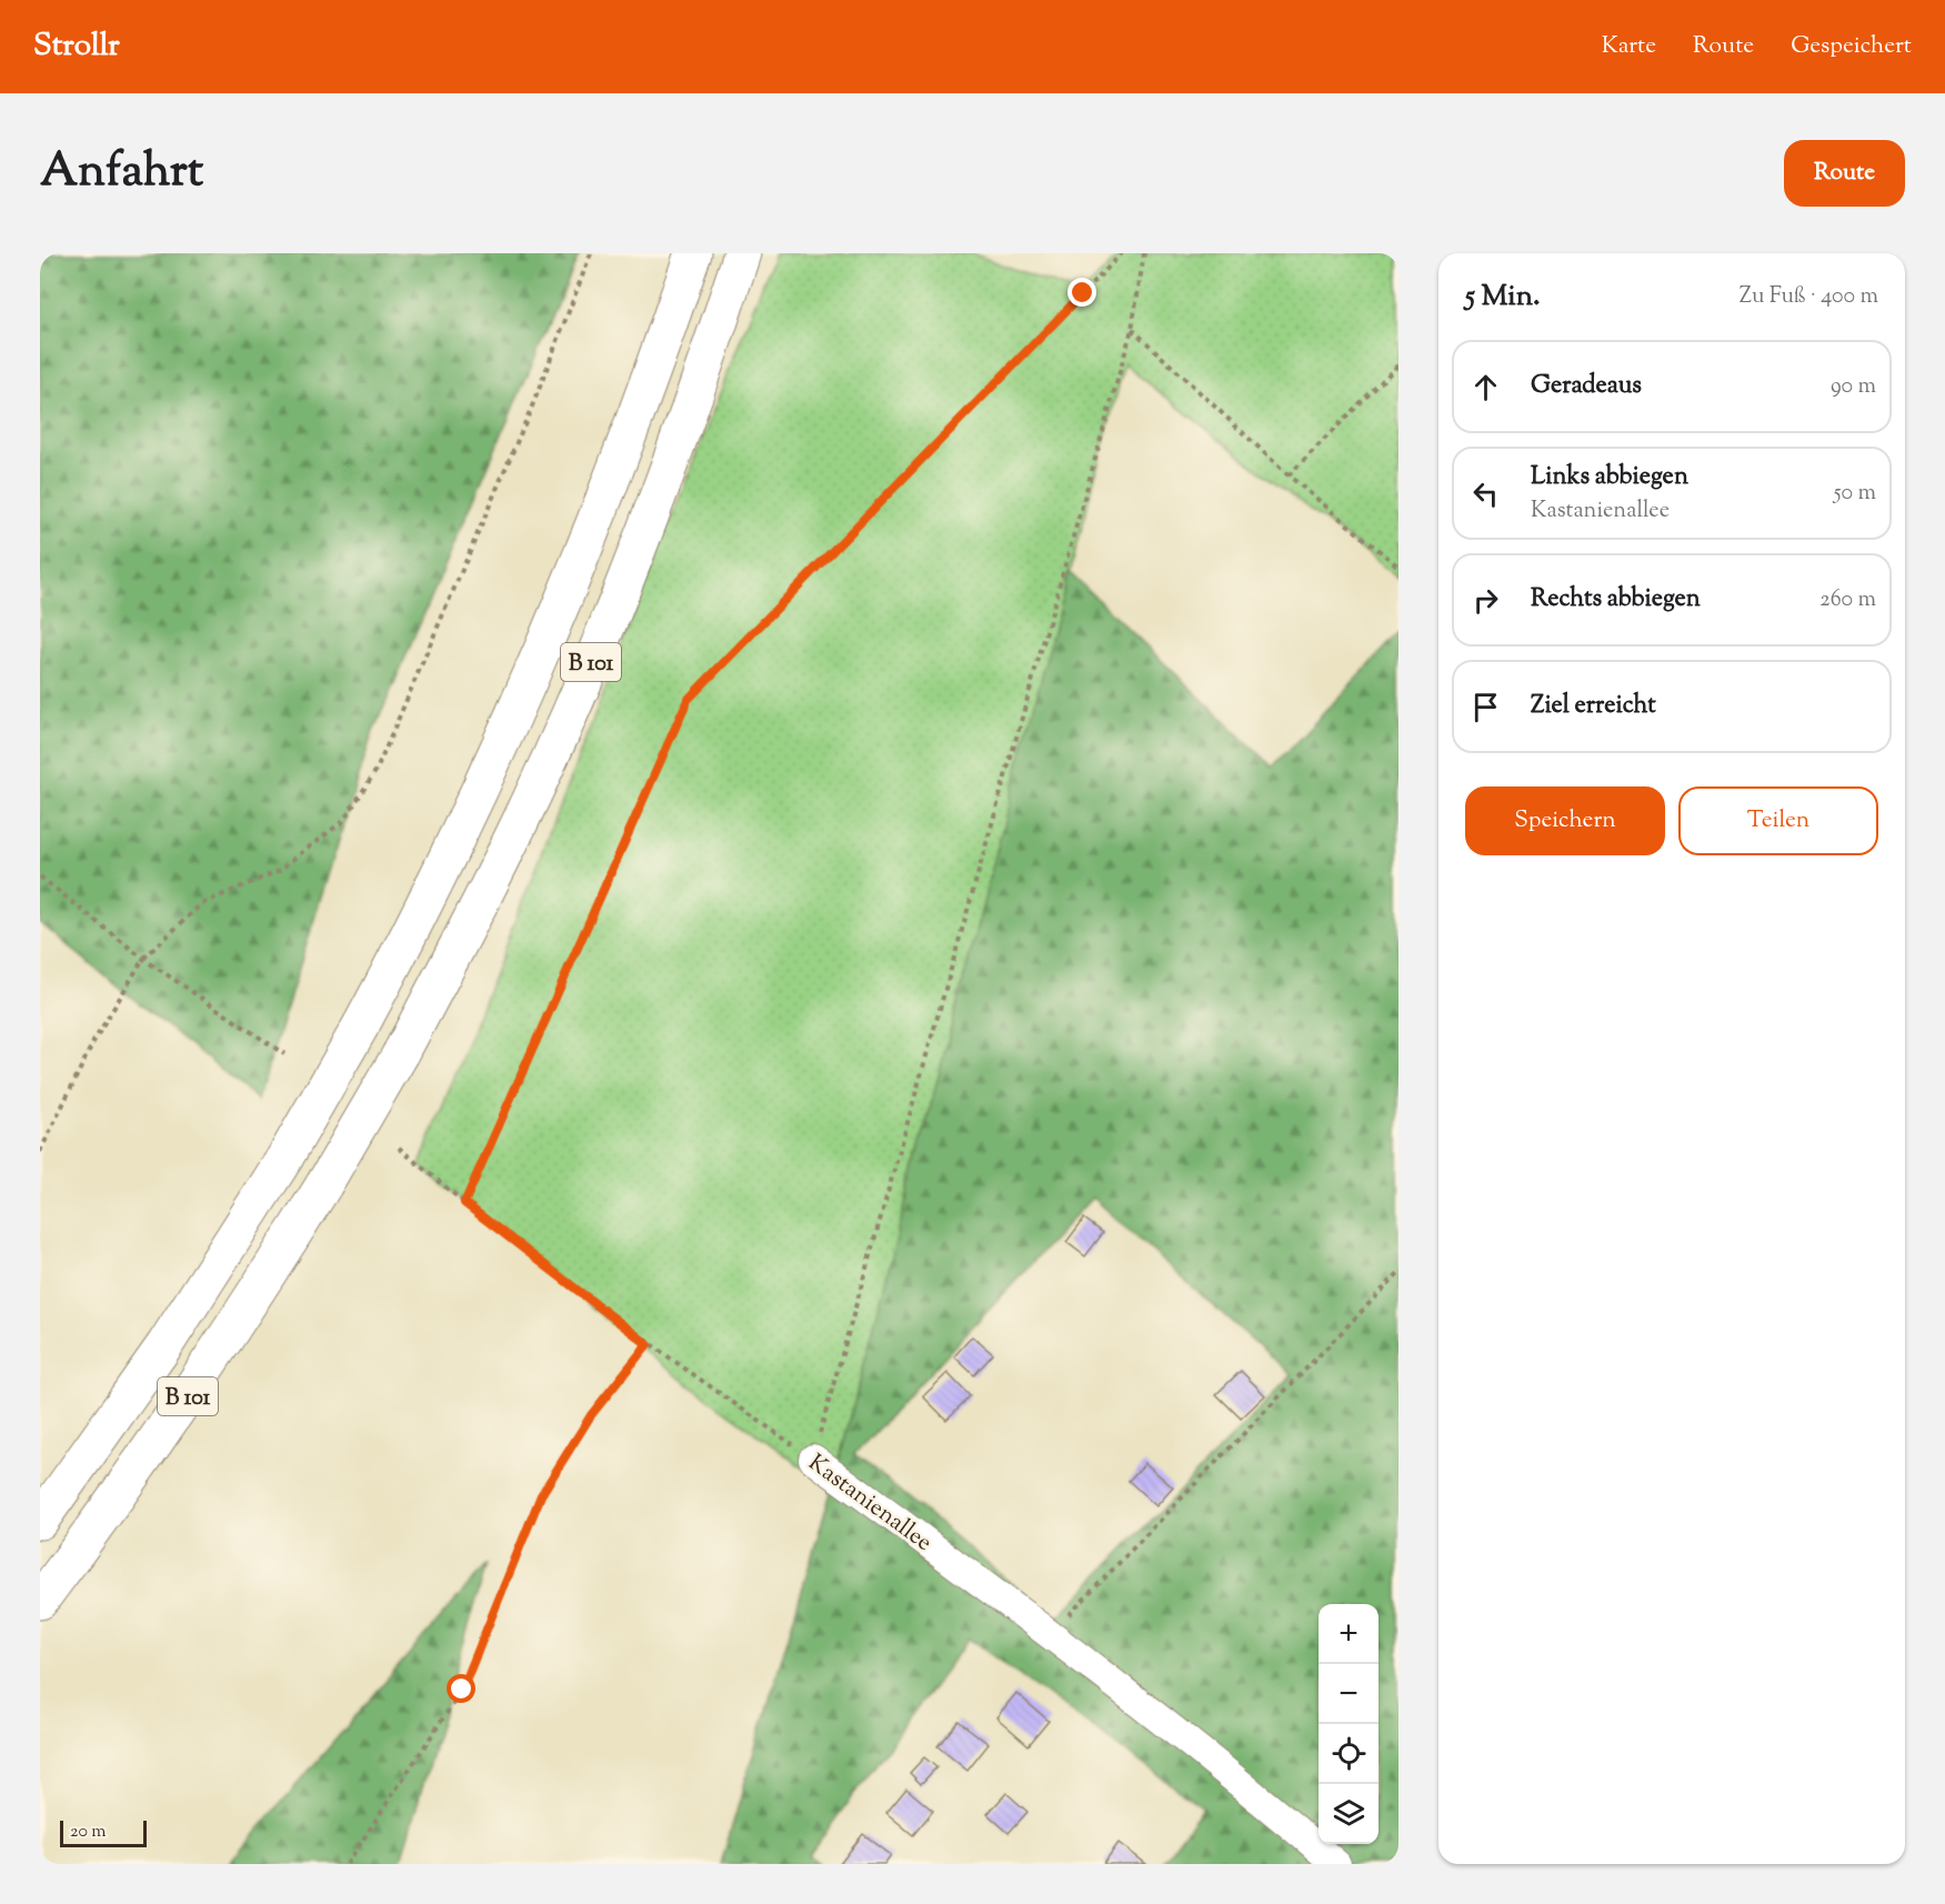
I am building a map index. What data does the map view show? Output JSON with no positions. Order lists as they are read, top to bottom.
{
  "streets": {
    "highway": ["B 101"],
    "street": ["Kastanienallee"]
  },
  "scale_bar": "20 m",
  "page": {
    "header": "Strollr",
    "nav": ["Karte", "Route", "Gespeichert"],
    "title": "Anfahrt",
    "buttons": [
      "Route",
      ["Speichern", "Teilen"]
    ],
    "heading": ["5 Min.", "Zu Fuß · 400 m"],
    "list": [
      ["Geradeaus", "90 m"],
      ["Links abbiegen", "Kastanienallee", "50 m"],
      ["Rechts abbiegen", "260 m"],
      "Ziel erreicht"
    ],
    "map_buttons": ["+", "−"],
    "scale": "20 m"
  }
}
